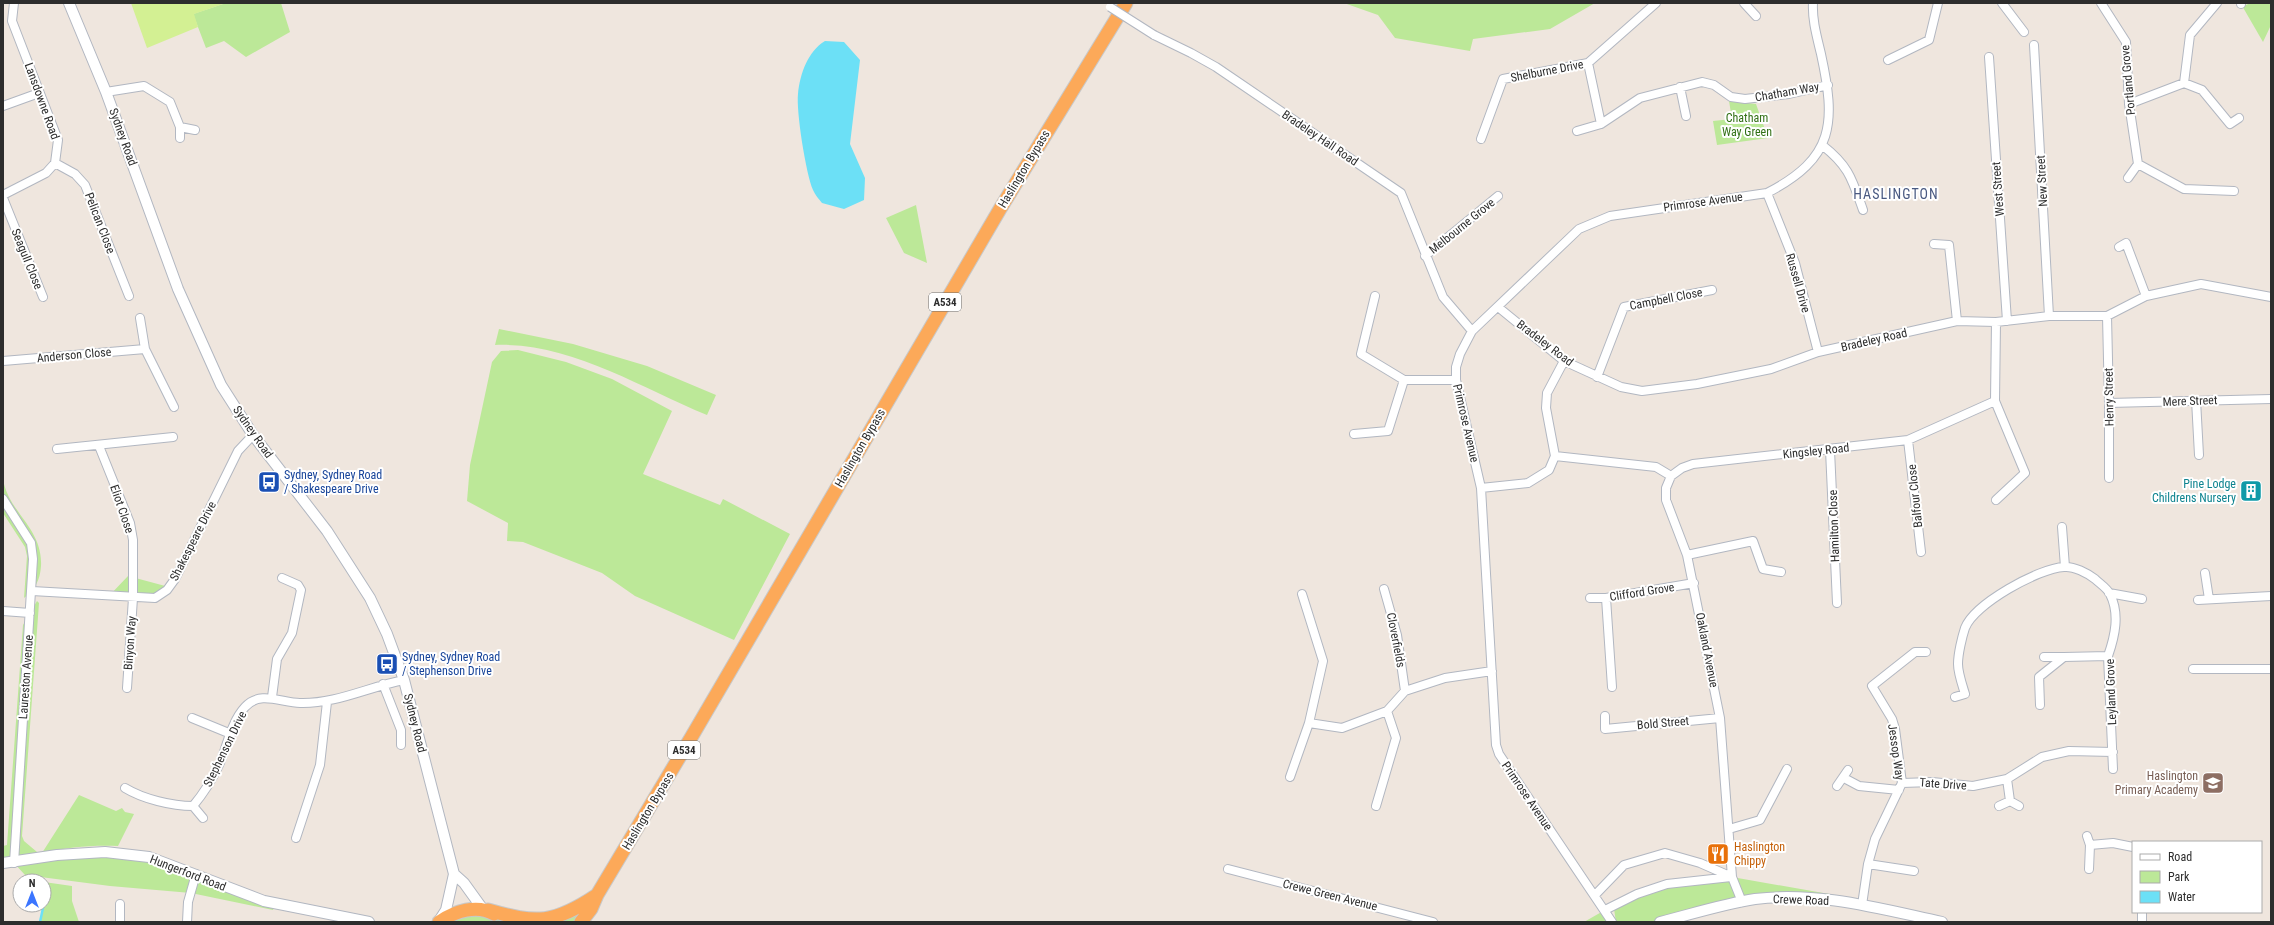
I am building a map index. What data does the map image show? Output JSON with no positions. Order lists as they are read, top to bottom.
{
  "streets": {
    "highway": ["Haslington Bypass", "A534"],
    "street": [
      "Shelburne Drive",
      "Portland Grove",
      "Chatham Way",
      "Lansdowne Road",
      "Sydney Road",
      "Bradeley Hall Road",
      "New Street",
      "West Street",
      "Primrose Avenue",
      "Pelican Close",
      "Melbourne Grove",
      "Seagull Close",
      "Russell Drive",
      "Campbell Close",
      "Bradeley Road",
      "Anderson Close",
      "Henry Street",
      "Mere Street",
      "Kingsley Road",
      "Balfour Close",
      "Eliot Close",
      "Hamilton Close",
      "Shakespeare Drive",
      "Clifford Grove",
      "Cloverfields",
      "Binyon Way",
      "Oakland Avenue",
      "Laureston Avenue",
      "Leyland Grove",
      "Bold Street",
      "Stephenson Drive",
      "Jessop Way",
      "Tate Drive",
      "Hungerford Road",
      "Crewe Green Avenue",
      "Crewe Road"
    ]
  },
  "crossings": [
    ["Chatham Way", "Primrose Avenue"],
    ["Lansdowne Road", "Pelican Close"],
    ["Sydney Road", "Haslington Bypass"],
    ["Sydney Road", "Shakespeare Drive"],
    ["Sydney Road", "Stephenson Drive"],
    ["Bradeley Hall Road", "Primrose Avenue"],
    ["Bradeley Hall Road", "Melbourne Grove"],
    ["New Street", "Bradeley Road"],
    ["West Street", "Bradeley Road"],
    ["Primrose Avenue", "Russell Drive"],
    ["Primrose Avenue", "Bradeley Road"],
    ["Russell Drive", "Bradeley Road"],
    ["Campbell Close", "Bradeley Road"],
    ["Bradeley Road", "Henry Street"],
    ["Henry Street", "Mere Street"],
    ["Kingsley Road", "Balfour Close"],
    ["Kingsley Road", "Hamilton Close"],
    ["Kingsley Road", "Oakland Avenue"],
    ["Eliot Close", "Shakespeare Drive"],
    ["Eliot Close", "Binyon Way"],
    ["Shakespeare Drive", "Binyon Way"],
    ["Shakespeare Drive", "Laureston Avenue"],
    ["Clifford Grove", "Oakland Avenue"],
    ["Oakland Avenue", "Bold Street"],
    ["Oakland Avenue", "Crewe Road"],
    ["Laureston Avenue", "Hungerford Road"],
    ["Leyland Grove", "Tate Drive"],
    ["Jessop Way", "Tate Drive"],
    ["Jessop Way", "Crewe Road"]
  ],
  "districts": ["HASLINGTON"],
  "parks": ["Chatham Way Green"],
  "places": {
    "bus stop": ["Sydney, Sydney Road / Shakespeare Drive", "Sydney, Sydney Road / Stephenson Drive"],
    "building": ["Pine Lodge Childrens Nursery"],
    "school or university": ["Haslington Primary Academy"],
    "restaurant": ["Haslington Chippy"]
  },
  "legend": ["Road", "Park", "Water"],
  "north": "top"
}
